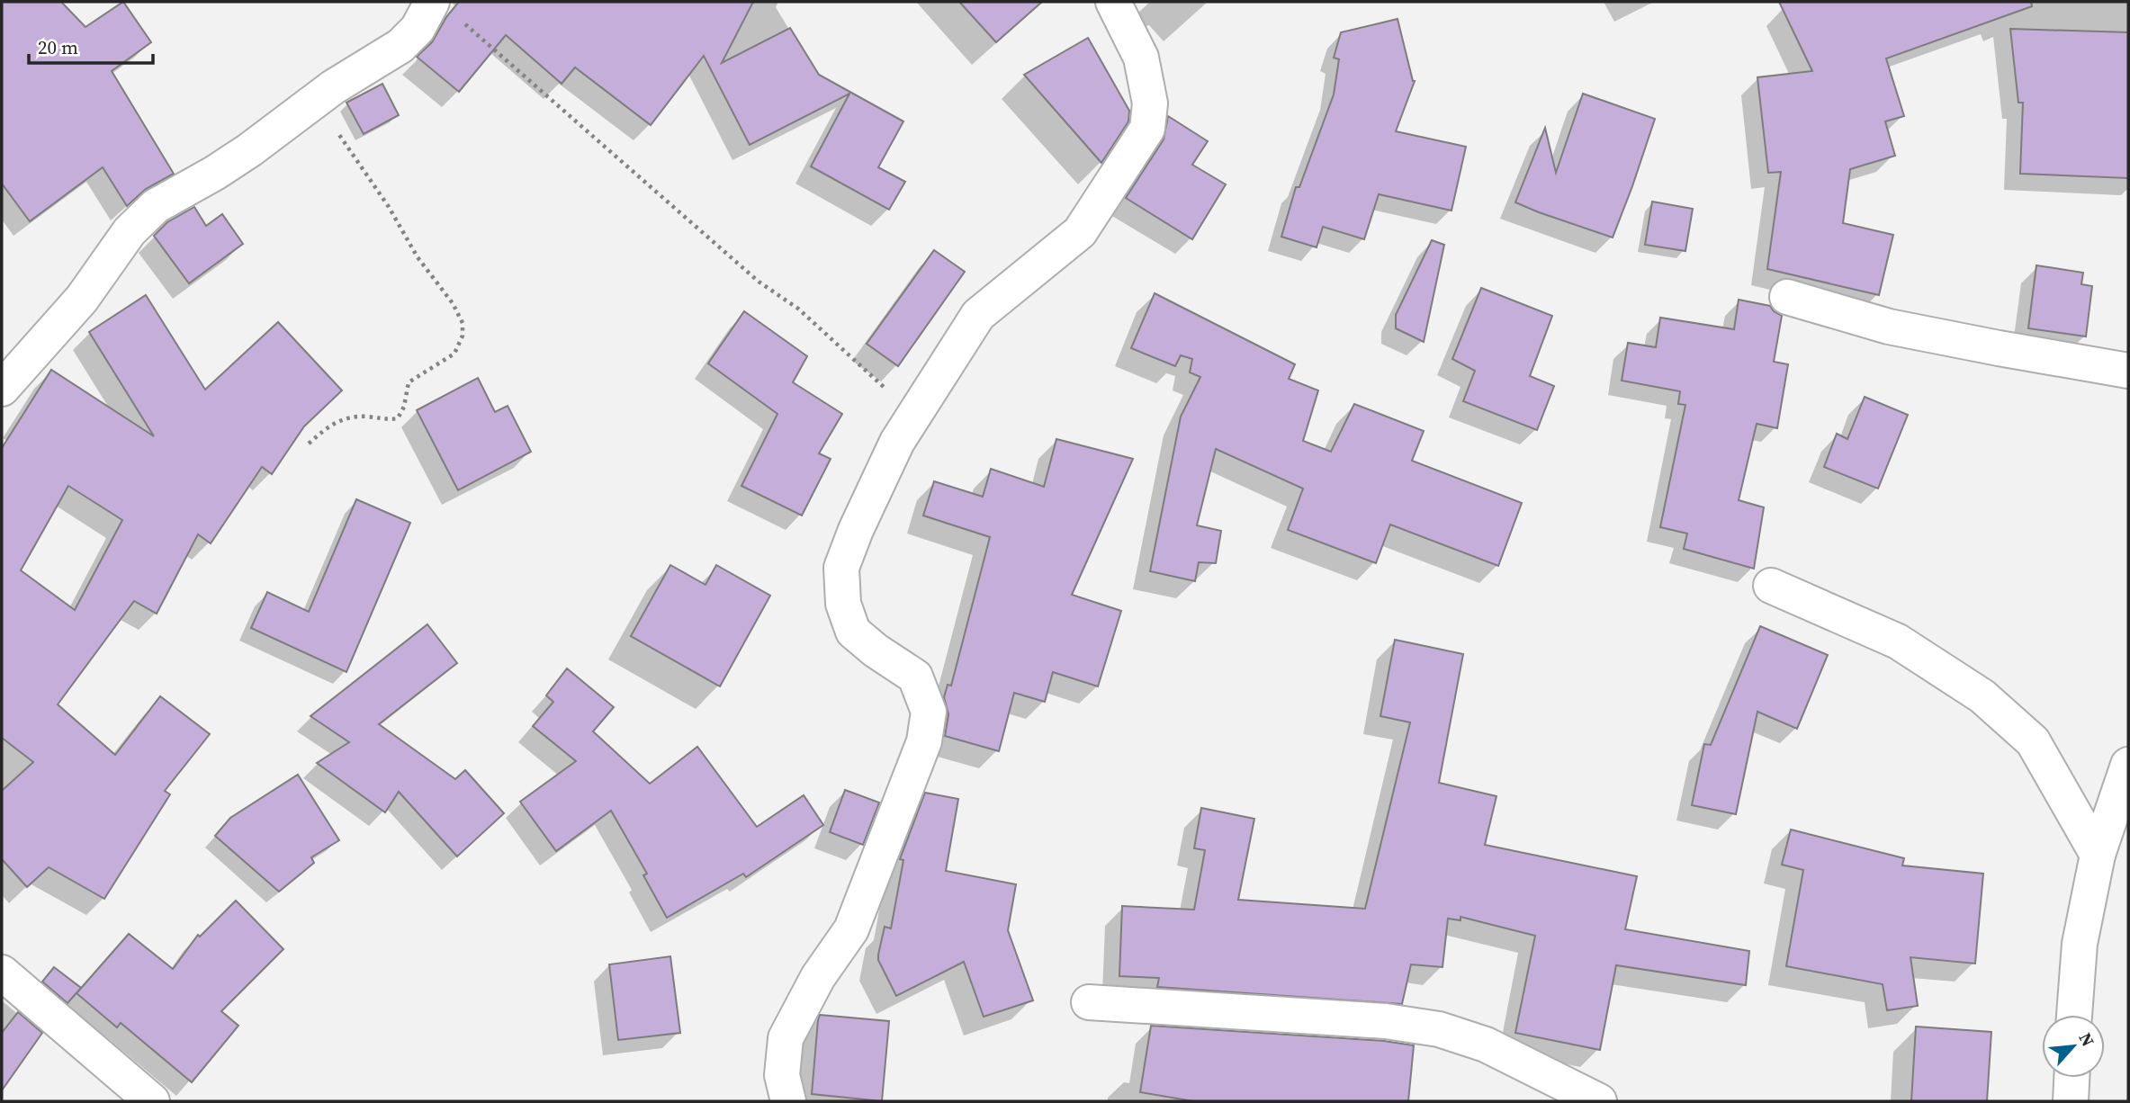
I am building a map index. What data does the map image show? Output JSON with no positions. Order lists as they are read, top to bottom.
{
  "scale_bar": "20 m",
  "north": "top right"
}
